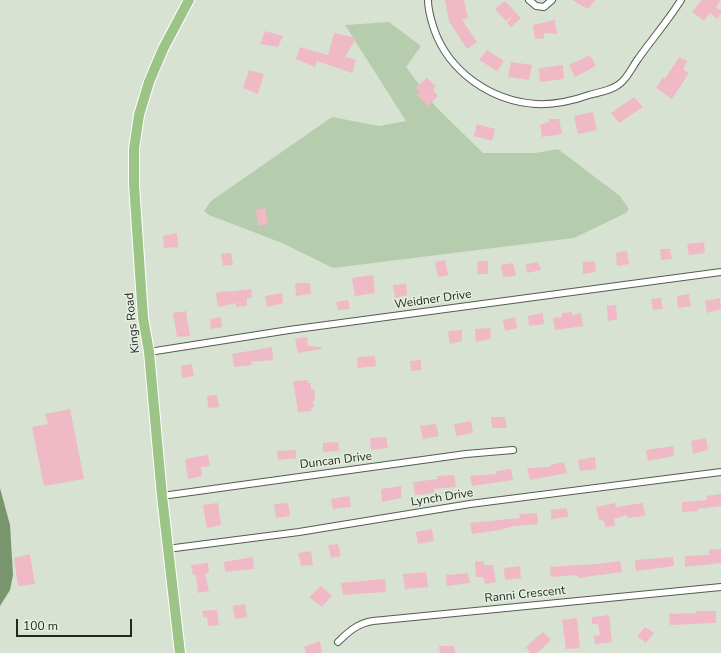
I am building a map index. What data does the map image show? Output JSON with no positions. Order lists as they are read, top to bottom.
{
  "streets": {
    "main road": ["Kings Road"],
    "street": [
      "Weidner Drive",
      "Duncan Drive",
      "Lynch Drive",
      "Ranni Crescent"
    ]
  },
  "crossings": [
    ["Weidner Drive", "Kings Road"],
    ["Kings Road", "Duncan Drive"],
    ["Kings Road", "Lynch Drive"]
  ],
  "scale_bar": "100 m"
}
